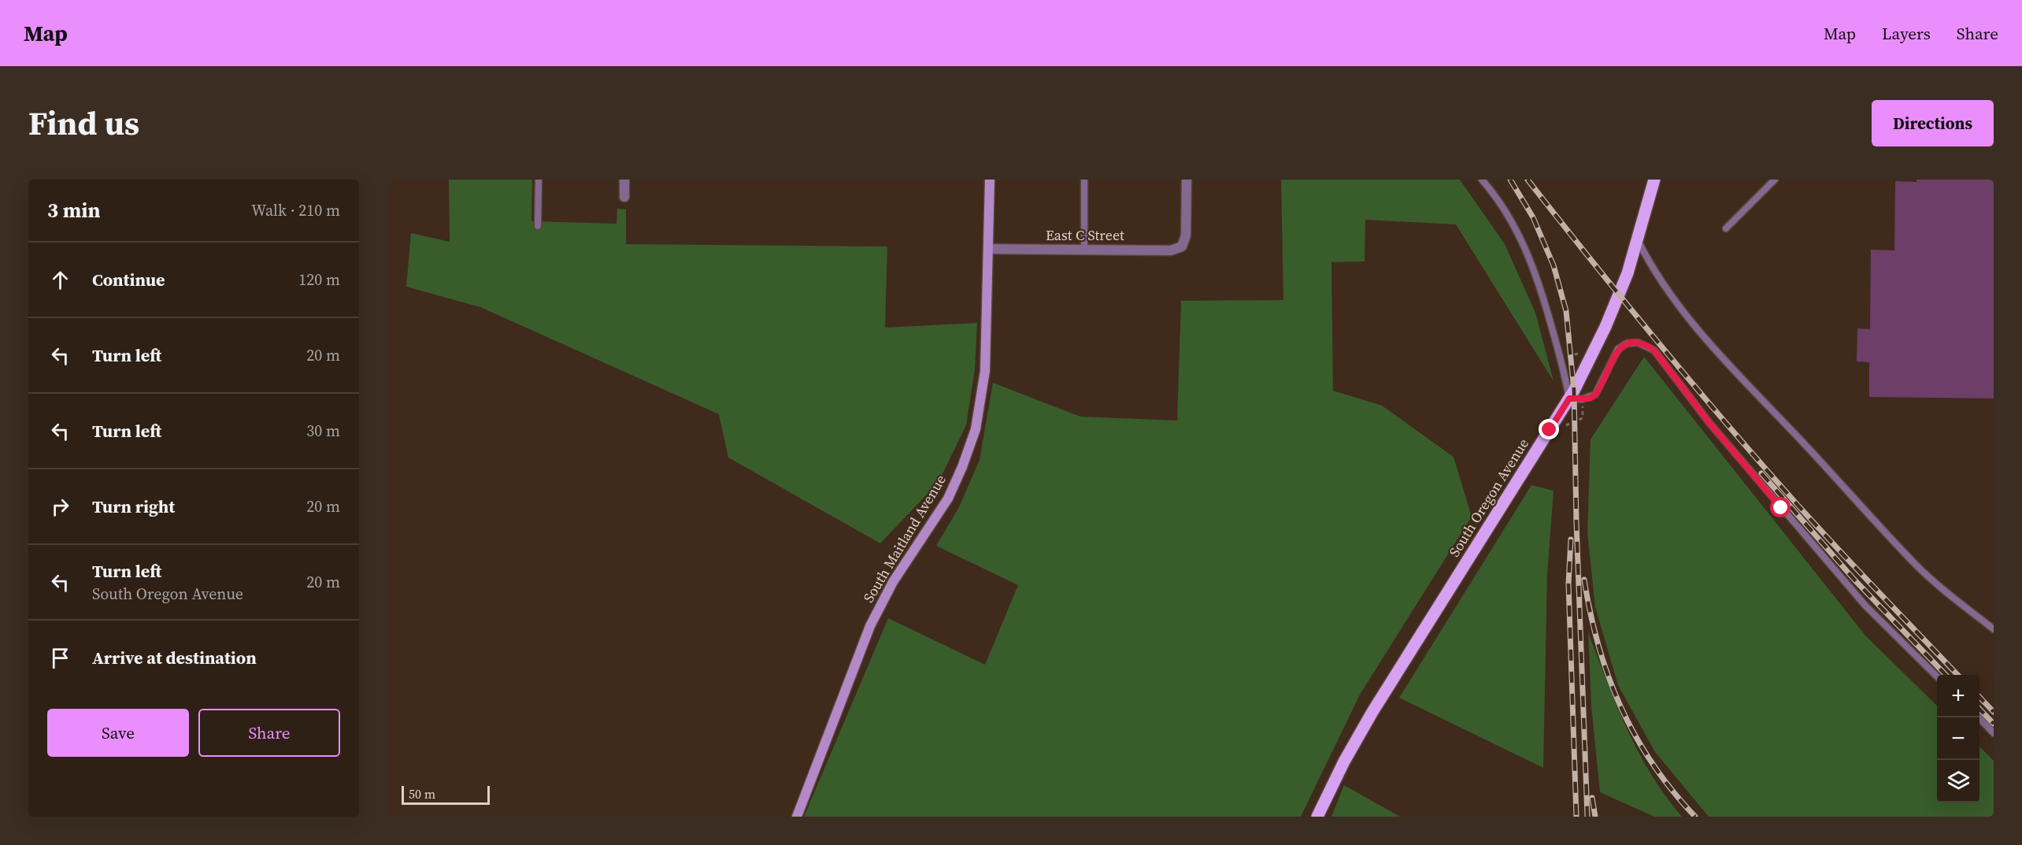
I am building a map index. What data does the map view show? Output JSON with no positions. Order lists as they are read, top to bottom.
{
  "streets": {
    "main road": ["South Oregon Avenue"],
    "street": ["East C Street", "South Maitland Avenue"]
  },
  "crossings": [
    ["East C Street", "South Maitland Avenue"]
  ],
  "scale_bar": "50 m",
  "page": {
    "header": "Map",
    "nav": ["Map", "Layers", "Share"],
    "title": "Find us",
    "buttons": [
      "Directions",
      ["Save", "Share"]
    ],
    "heading": ["3 min", "Walk · 210 m"],
    "list": [
      ["Continue", "120 m"],
      ["Turn left", "20 m"],
      ["Turn left", "30 m"],
      ["Turn right", "20 m"],
      ["Turn left", "South Oregon Avenue", "20 m"],
      "Arrive at destination"
    ],
    "map_buttons": ["+", "−"],
    "scale": "50 m"
  }
}
